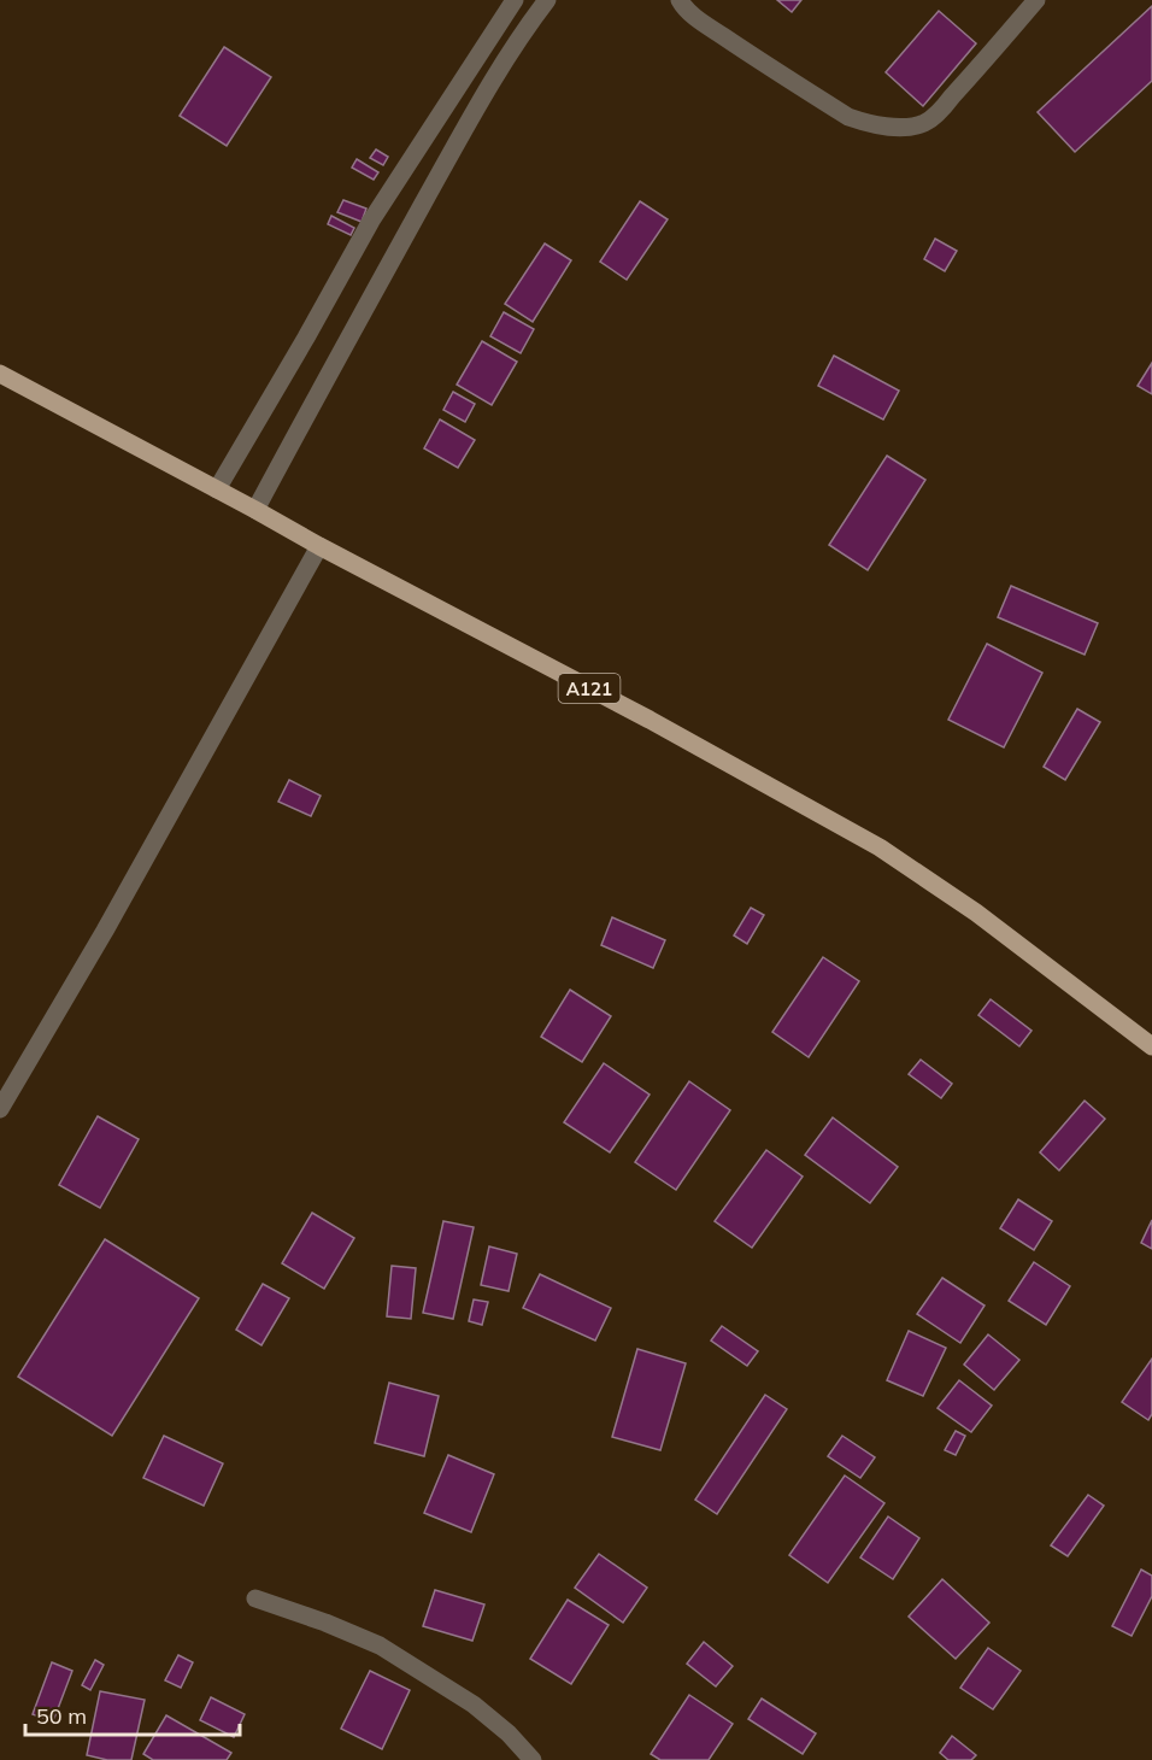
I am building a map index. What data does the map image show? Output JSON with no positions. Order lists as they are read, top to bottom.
{
  "streets": {
    "main road": ["A121"]
  },
  "scale_bar": "50 m"
}
